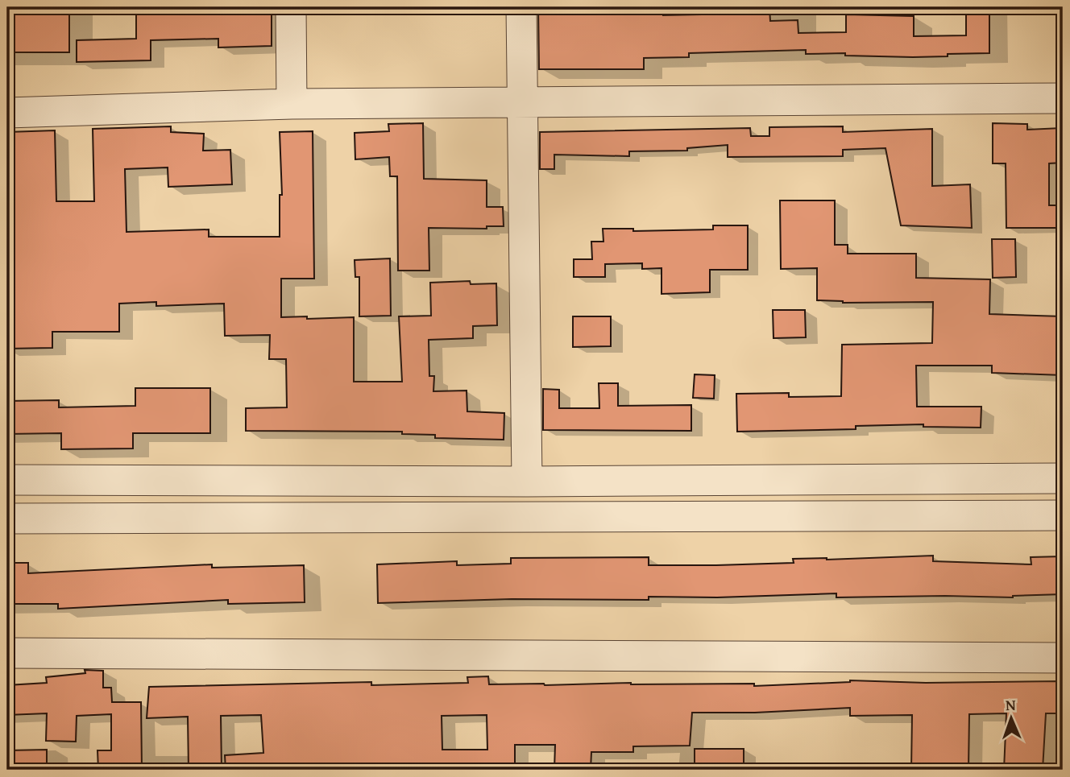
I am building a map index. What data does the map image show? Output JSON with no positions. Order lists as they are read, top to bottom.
{
  "north": "top"
}
